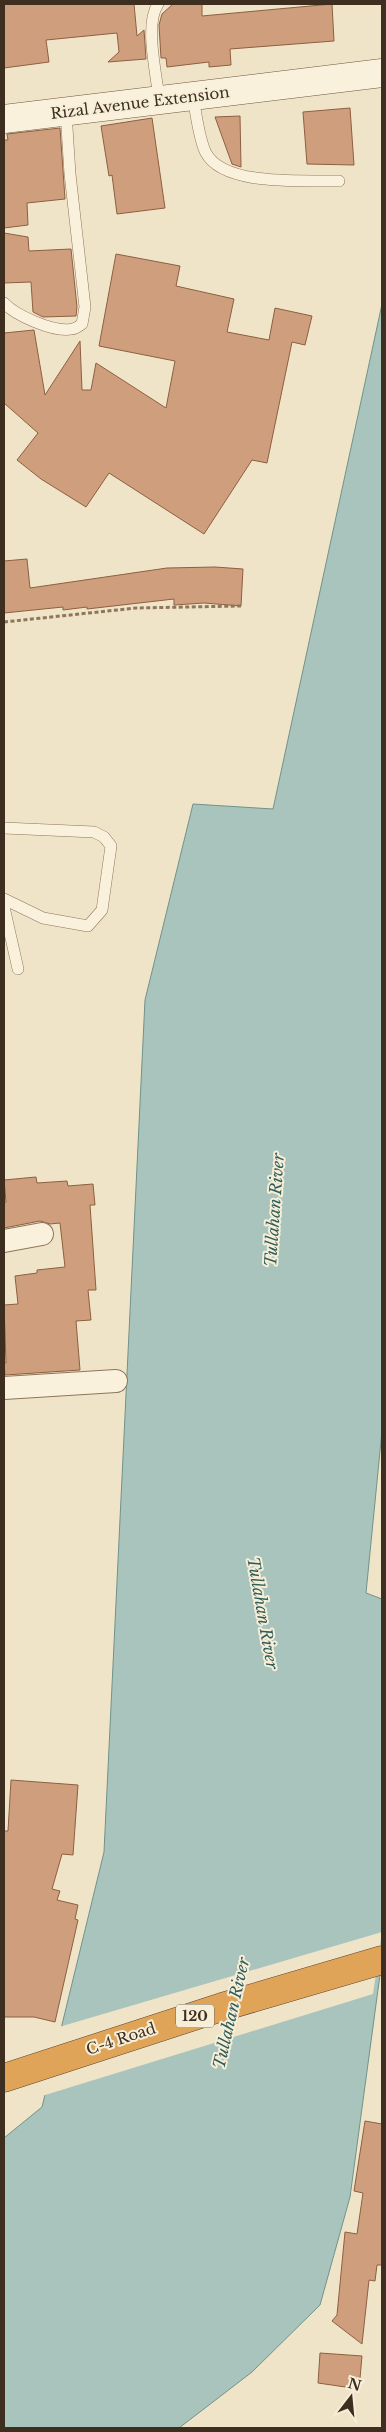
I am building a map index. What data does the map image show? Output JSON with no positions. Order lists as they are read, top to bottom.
{
  "streets": {
    "highway": ["120", "C-4 Road"],
    "main road": ["Rizal Avenue Extension"]
  },
  "water": ["Tullahan River"],
  "north": "top"
}
